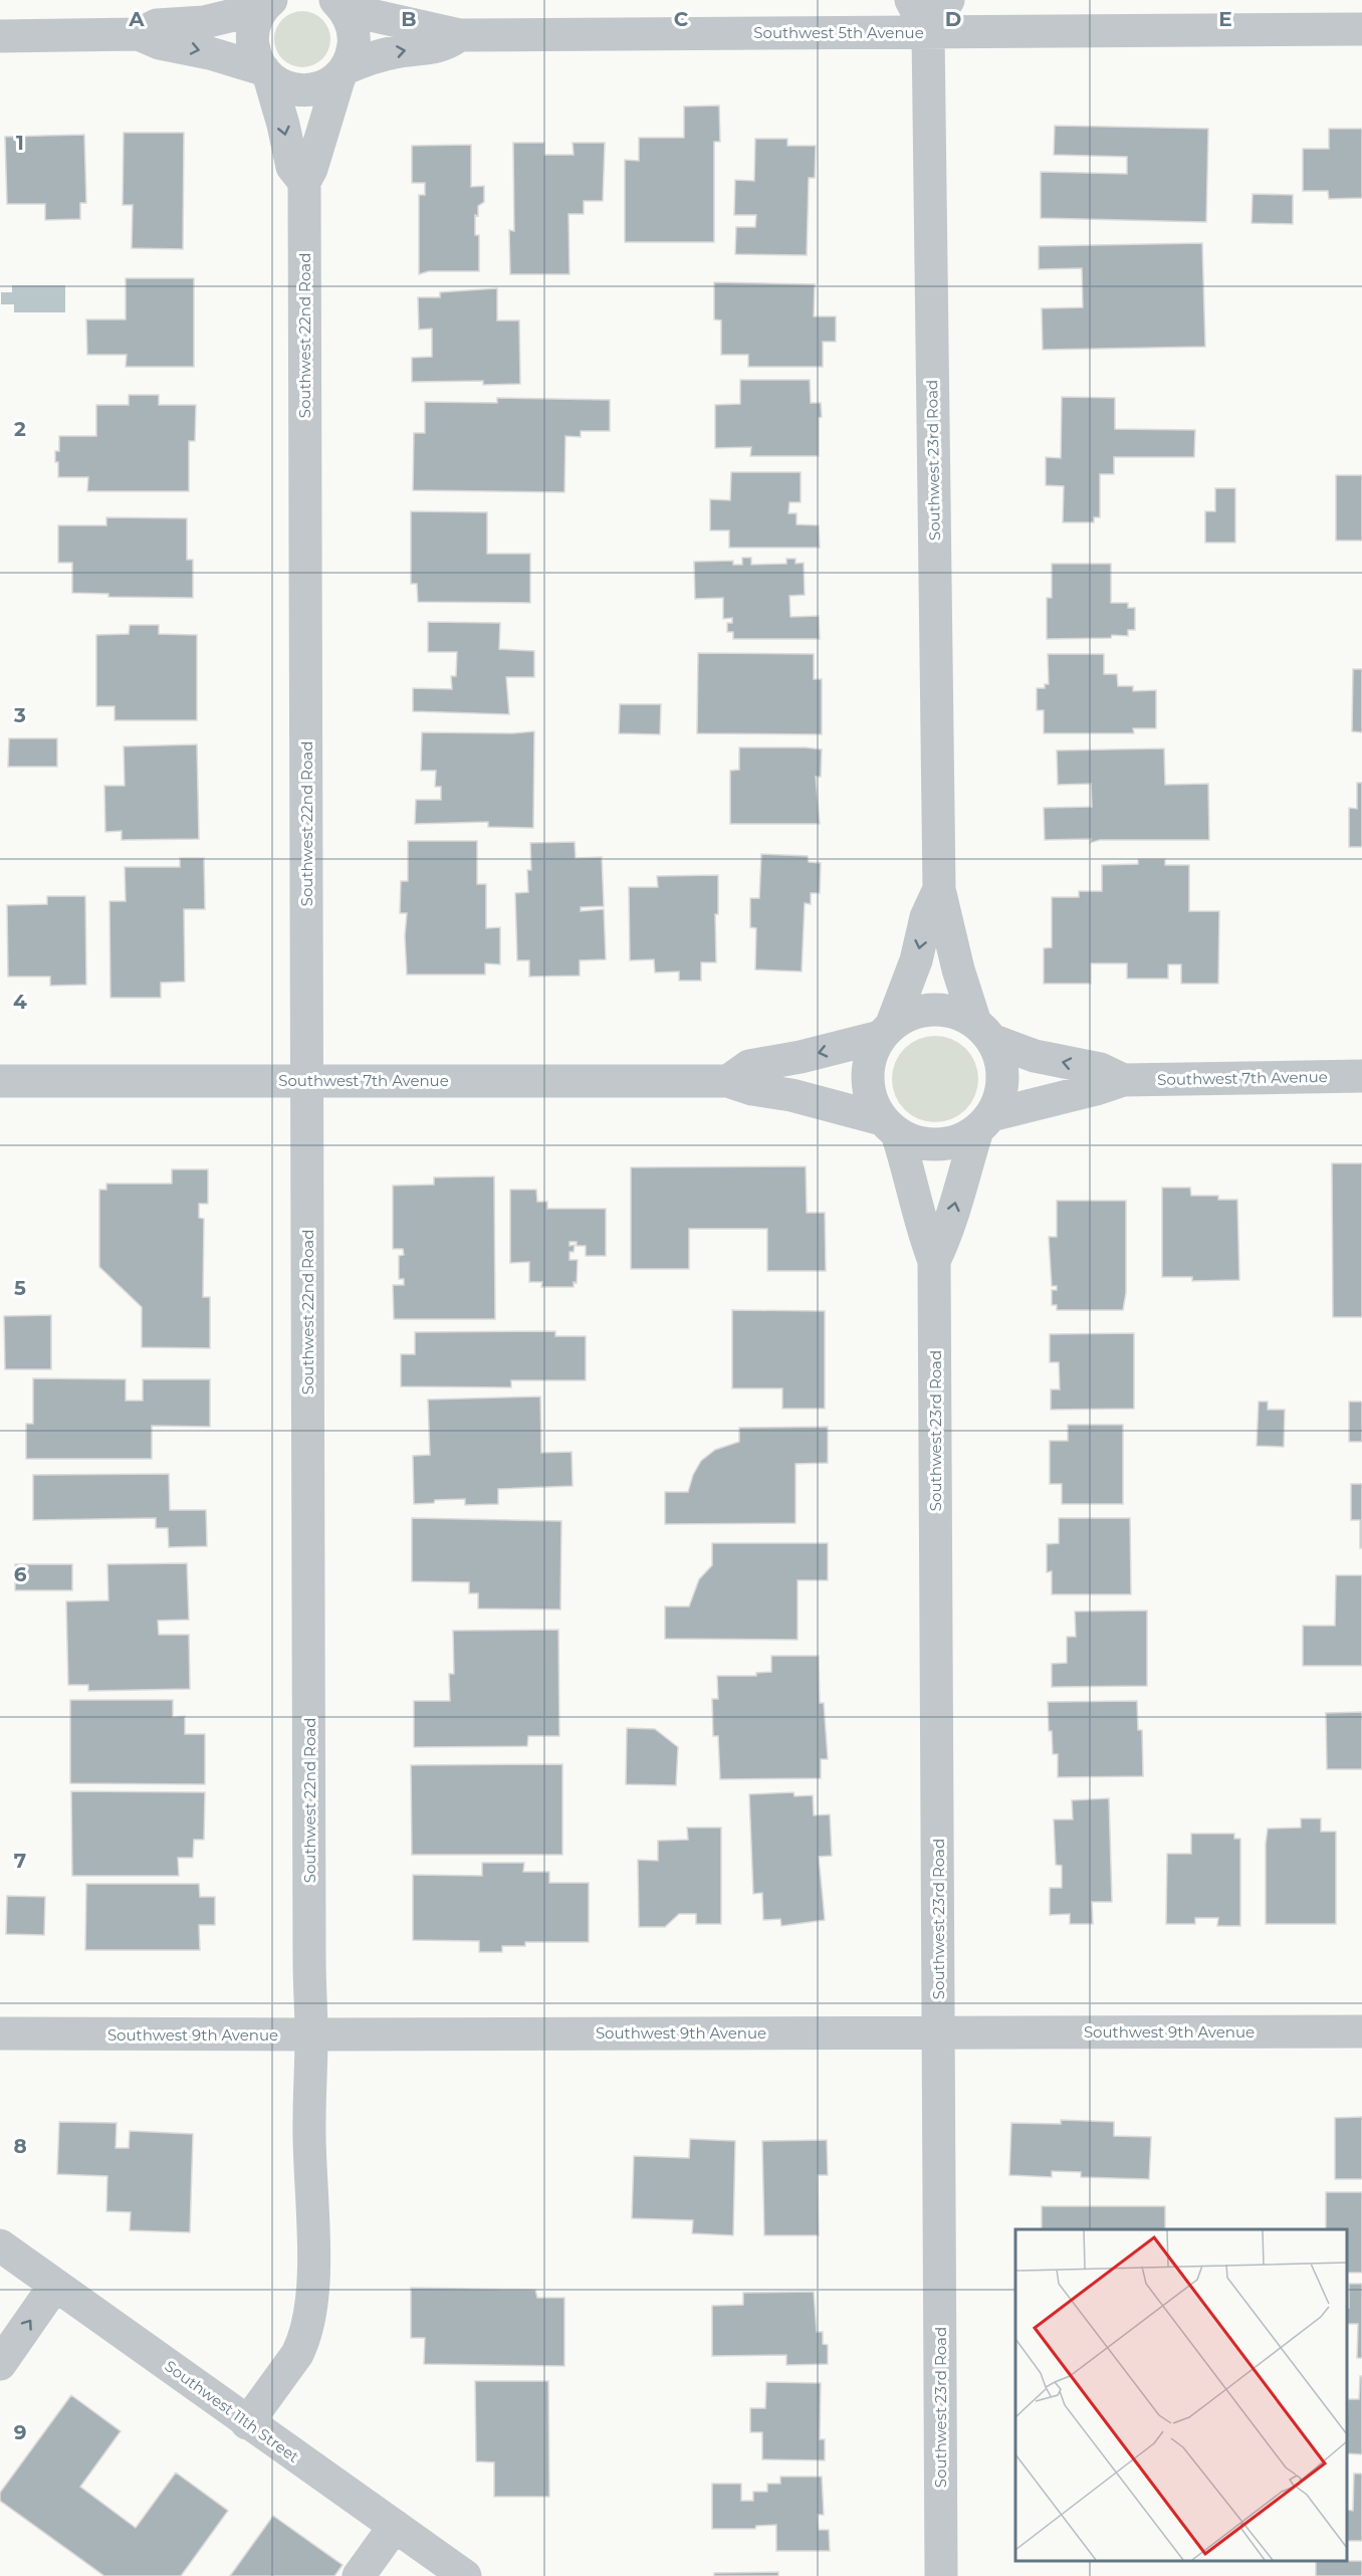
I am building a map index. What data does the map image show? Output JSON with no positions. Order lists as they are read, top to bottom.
{
  "streets": {
    "street": [
      "Southwest 5th Avenue",
      "Southwest 22nd Road",
      "Southwest 23rd Road",
      "Southwest 7th Avenue",
      "Southwest 9th Avenue",
      "Southwest 11th Street"
    ]
  },
  "crossings": [
    ["Southwest 5th Avenue", "Southwest 22nd Road"],
    ["Southwest 5th Avenue", "Southwest 23rd Road"],
    ["Southwest 22nd Road", "Southwest 7th Avenue"],
    ["Southwest 22nd Road", "Southwest 9th Avenue"],
    ["Southwest 22nd Road", "Southwest 11th Street"],
    ["Southwest 23rd Road", "Southwest 7th Avenue"],
    ["Southwest 23rd Road", "Southwest 9th Avenue"]
  ],
  "grid": {
    "columns": [
      "A",
      "B",
      "C",
      "D",
      "E"
    ],
    "rows": [
      "1",
      "2",
      "3",
      "4",
      "5",
      "6",
      "7",
      "8",
      "9"
    ]
  }
}
